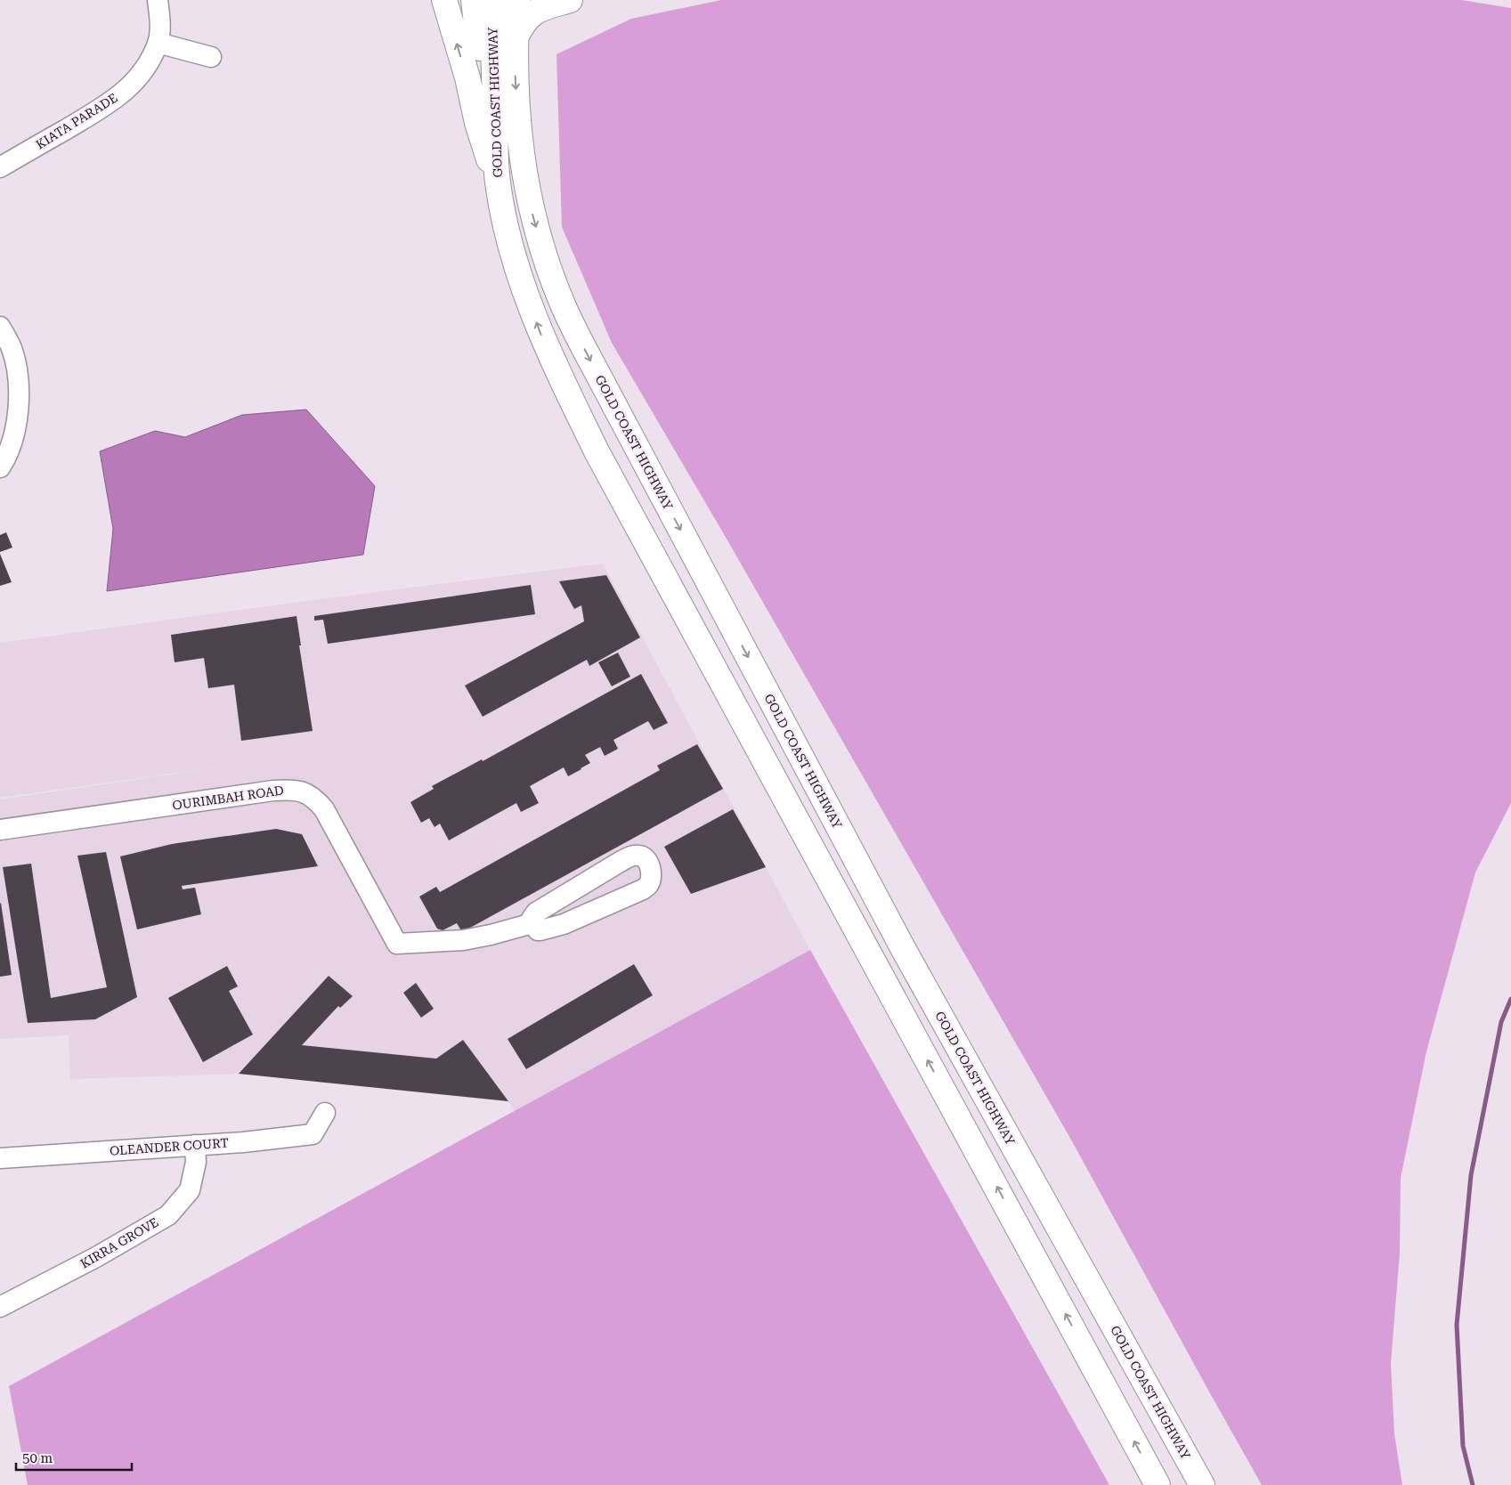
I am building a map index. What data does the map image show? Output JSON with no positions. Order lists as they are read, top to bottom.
{
  "streets": {
    "highway": ["GOLD COAST HIGHWAY"],
    "street": [
      "KIATA PARADE",
      "OURIMBAH ROAD",
      "OLEANDER COURT",
      "KIRRA GROVE"
    ]
  },
  "crossings": [
    ["OLEANDER COURT", "KIRRA GROVE"]
  ],
  "scale_bar": "50 m"
}
